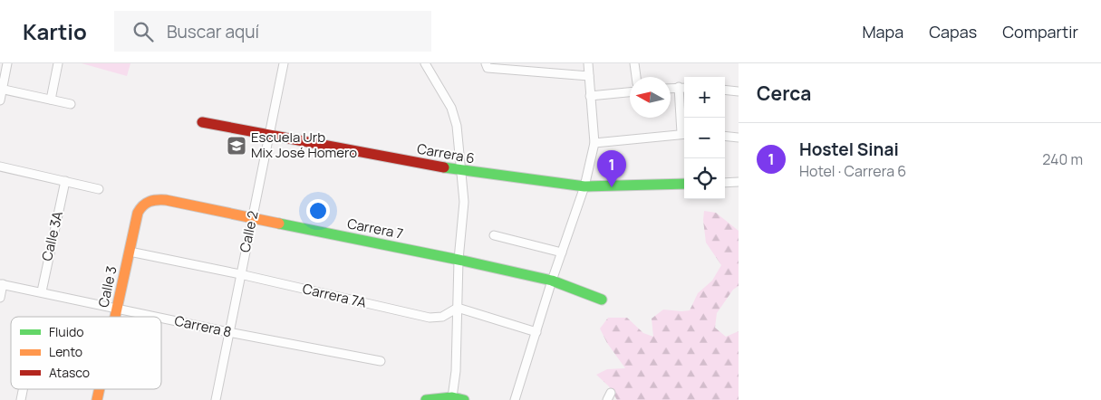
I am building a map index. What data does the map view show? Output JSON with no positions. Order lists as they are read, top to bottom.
{
  "streets": {
    "street": [
      "Carrera 6",
      "Carrera 7",
      "Calle 2",
      "Calle 3A",
      "Calle 3",
      "Carrera 7A",
      "Carrera 8"
    ]
  },
  "crossings": [
    ["Carrera 6", "Calle 2"],
    ["Carrera 7", "Calle 2"],
    ["Carrera 7", "Calle 3"],
    ["Calle 2", "Carrera 7A"],
    ["Calle 2", "Carrera 8"],
    ["Calle 3A", "Carrera 8"],
    ["Calle 3", "Carrera 7A"],
    ["Calle 3", "Carrera 8"]
  ],
  "places": {
    "school or university": ["Escuela Urb Mix José Homero"]
  },
  "legend": ["Fluido", "Lento", "Atasco"],
  "north": "left",
  "page": {
    "header": "Kartio",
    "search": "Buscar aquí",
    "nav": ["Mapa", "Capas", "Compartir"],
    "heading": "Cerca",
    "map_buttons": ["+", "−"],
    "list": [
      {
        "mark": "1",
        "name": "Hostel Sinai",
        "note": "Hotel · Carrera 6",
        "value": "240 m"
      }
    ],
    "pins": "1"
  }
}
